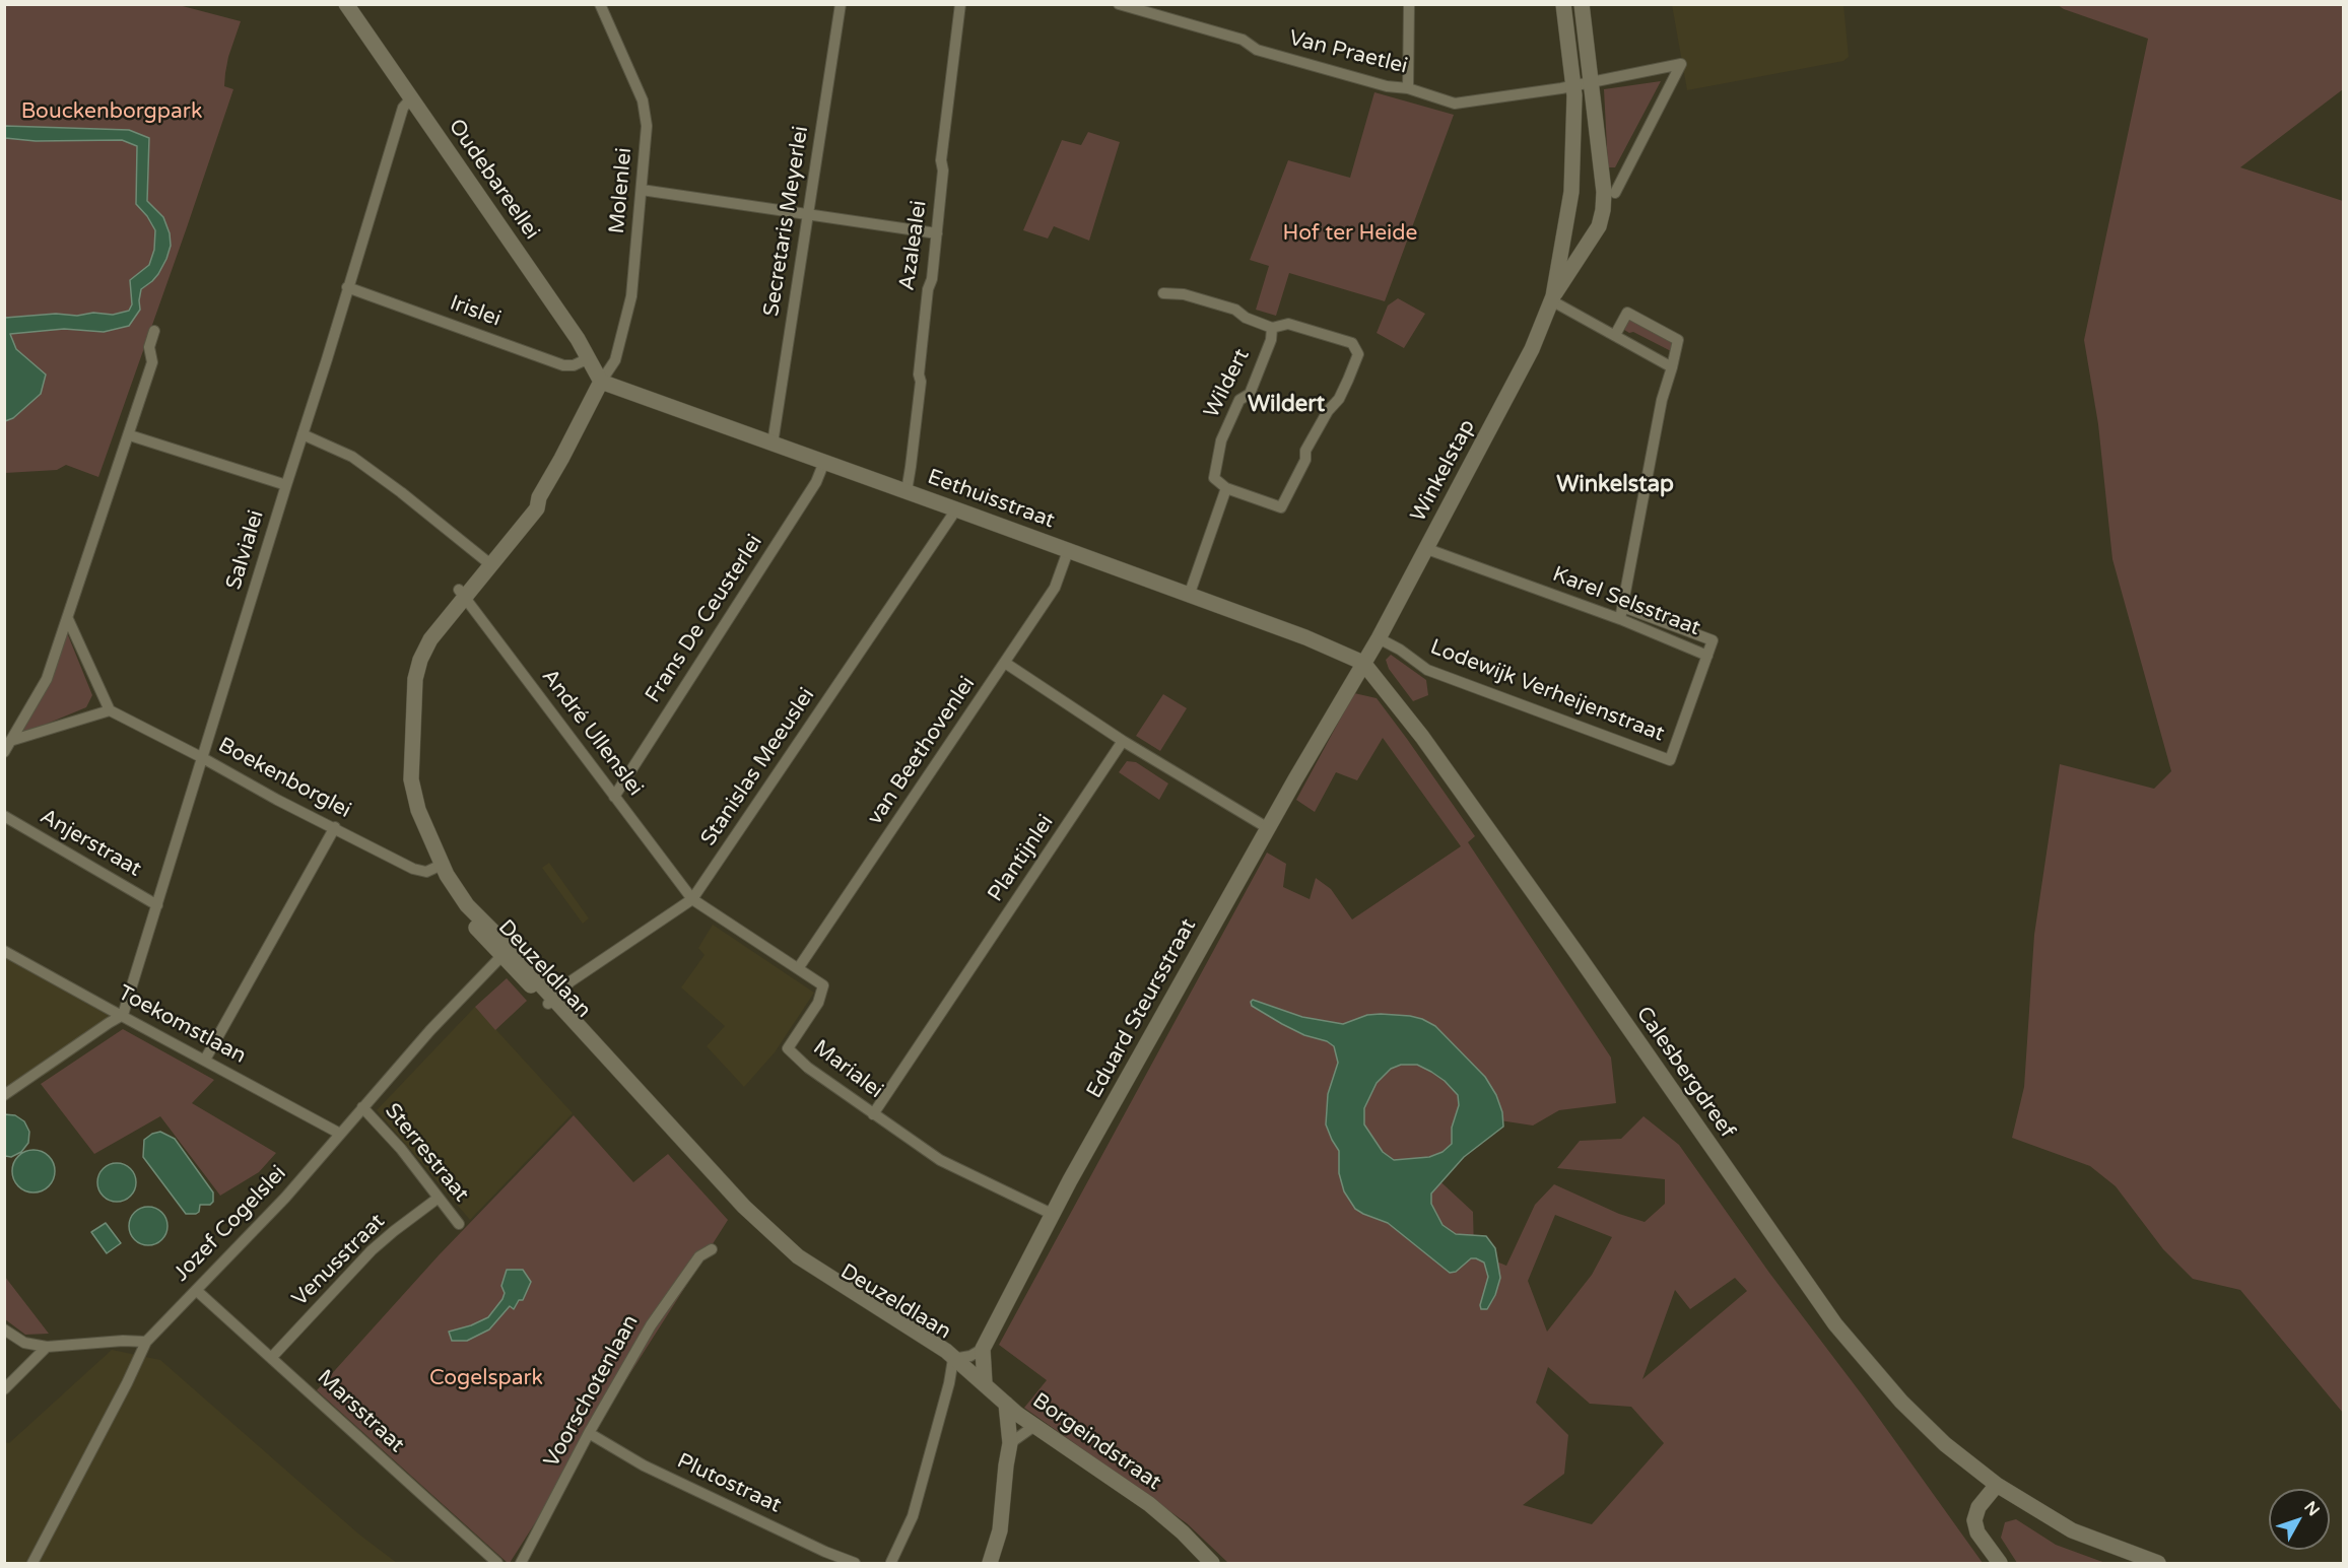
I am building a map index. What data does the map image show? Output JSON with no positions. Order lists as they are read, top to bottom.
{
  "streets": {
    "street": [
      "Van Praetlei",
      "Oudebareellei",
      "Molenlei",
      "Secretaris Meyerlei",
      "Azalealei",
      "Irislei",
      "Wildert",
      "Winkelstap",
      "Eethuisstraat",
      "Salvialei",
      "Karel Selsstraat",
      "Frans De Ceusterlei",
      "Lodewijk Verheijenstraat",
      "André Ullenslei",
      "van Beethovenlei",
      "Stanislas Meeuslei",
      "Boekenborglei",
      "Anjerstraat",
      "Plantijnlei",
      "Deuzeldlaan",
      "Eduard Steursstraat",
      "Toekomstlaan",
      "Marialei",
      "Calesbergdreef",
      "Sterrestraat",
      "Jozef Cogelslei",
      "Venusstraat",
      "Voorschotenlaan",
      "Marsstraat",
      "Borgeindstraat",
      "Plutostraat"
    ]
  },
  "crossings": [
    ["Van Praetlei", "Winkelstap"],
    ["Oudebareellei", "Molenlei"],
    ["Oudebareellei", "Irislei"],
    ["Oudebareellei", "Eethuisstraat"],
    ["Oudebareellei", "Salvialei"],
    ["Oudebareellei", "Deuzeldlaan"],
    ["Molenlei", "Eethuisstraat"],
    ["Molenlei", "Deuzeldlaan"],
    ["Secretaris Meyerlei", "Eethuisstraat"],
    ["Azalealei", "Eethuisstraat"],
    ["Irislei", "Salvialei"],
    ["Winkelstap", "Eethuisstraat"],
    ["Winkelstap", "Karel Selsstraat"],
    ["Winkelstap", "Lodewijk Verheijenstraat"],
    ["Winkelstap", "Eduard Steursstraat"],
    ["Winkelstap", "Calesbergdreef"],
    ["Eethuisstraat", "Frans De Ceusterlei"],
    ["Eethuisstraat", "van Beethovenlei"],
    ["Eethuisstraat", "Stanislas Meeuslei"],
    ["Eethuisstraat", "Deuzeldlaan"],
    ["Eethuisstraat", "Eduard Steursstraat"],
    ["Eethuisstraat", "Calesbergdreef"],
    ["Salvialei", "Boekenborglei"],
    ["Salvialei", "Anjerstraat"],
    ["Salvialei", "Toekomstlaan"],
    ["Karel Selsstraat", "Lodewijk Verheijenstraat"],
    ["Frans De Ceusterlei", "André Ullenslei"],
    ["André Ullenslei", "Stanislas Meeuslei"],
    ["André Ullenslei", "Deuzeldlaan"],
    ["André Ullenslei", "Marialei"],
    ["van Beethovenlei", "Marialei"],
    ["Stanislas Meeuslei", "Deuzeldlaan"],
    ["Stanislas Meeuslei", "Marialei"],
    ["Boekenborglei", "Deuzeldlaan"],
    ["Plantijnlei", "Marialei"],
    ["Deuzeldlaan", "Eduard Steursstraat"],
    ["Deuzeldlaan", "Jozef Cogelslei"],
    ["Deuzeldlaan", "Borgeindstraat"],
    ["Eduard Steursstraat", "Marialei"],
    ["Eduard Steursstraat", "Calesbergdreef"],
    ["Toekomstlaan", "Jozef Cogelslei"],
    ["Sterrestraat", "Jozef Cogelslei"],
    ["Sterrestraat", "Venusstraat"],
    ["Jozef Cogelslei", "Marsstraat"],
    ["Venusstraat", "Marsstraat"],
    ["Voorschotenlaan", "Plutostraat"]
  ],
  "districts": ["Wildert", "Winkelstap"],
  "parks": ["Bouckenborgpark", "Hof ter Heide", "Cogelspark"],
  "north": "top right"
}
